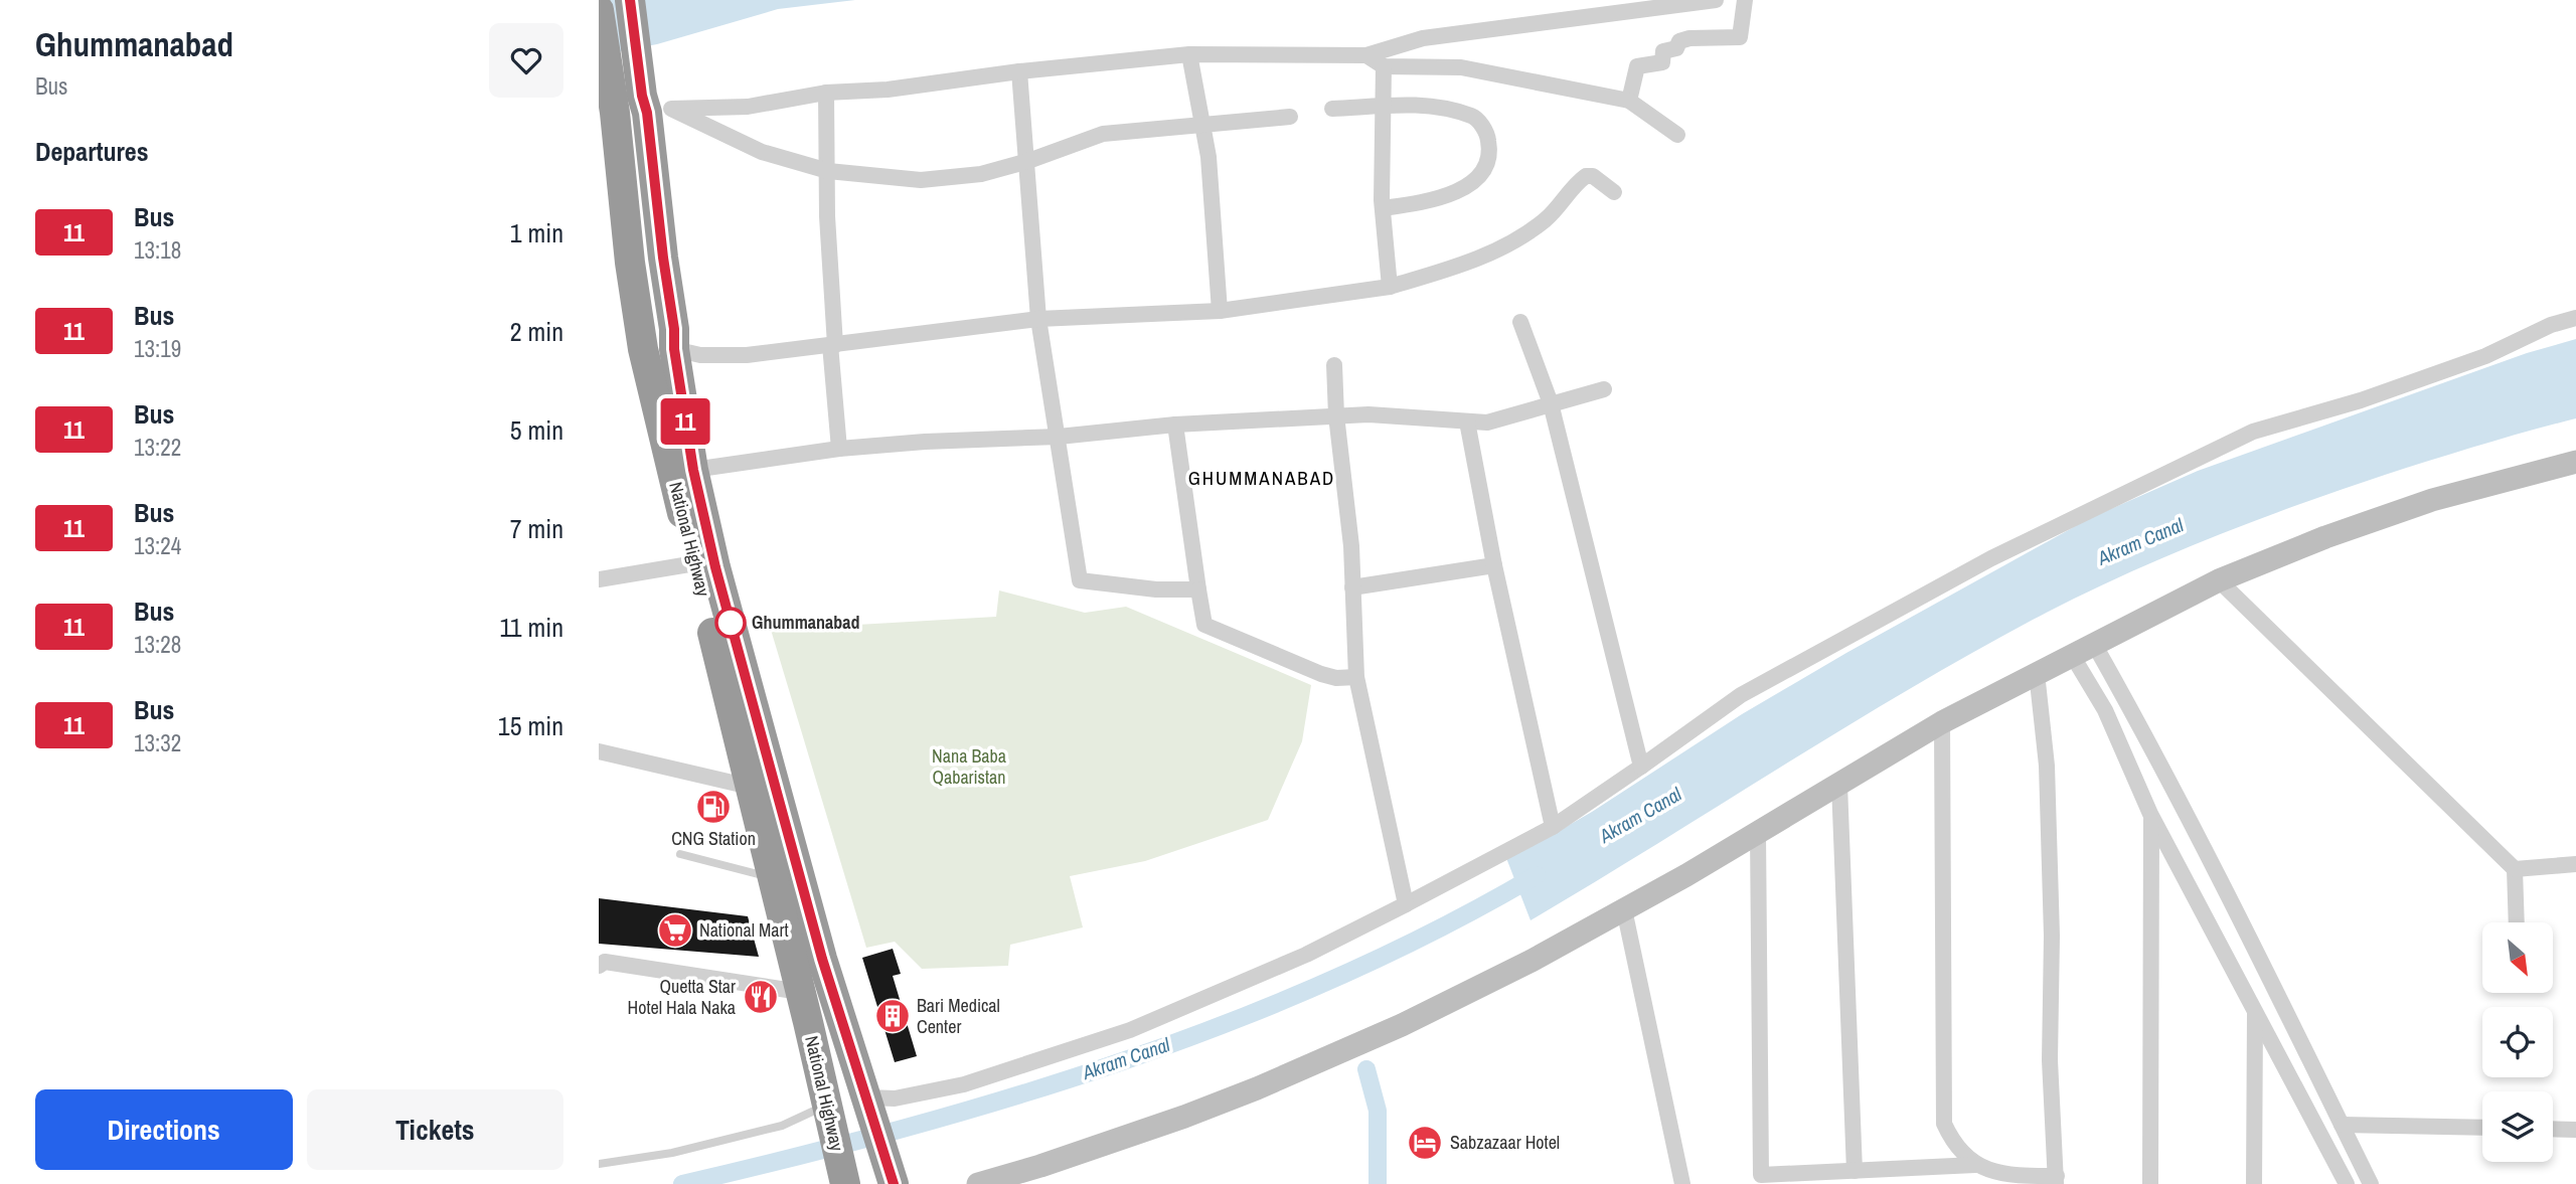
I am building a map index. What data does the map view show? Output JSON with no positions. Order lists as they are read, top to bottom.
{
  "streets": {
    "highway": ["National Highway"]
  },
  "districts": ["GHUMMANABAD"],
  "water": ["Akram Canal"],
  "parks": ["Nana Baba Qabaristan"],
  "places": {
    "other": ["Ghummanabad"],
    "fuel station": ["CNG Station"],
    "supermarket": ["National Mart"],
    "restaurant": ["Quetta Star Hotel Hala Naka"],
    "building": ["Bari Medical Center"],
    "hotel": ["Sabzazaar Hotel"]
  },
  "lines": ["bus line 11"],
  "north": "bottom right",
  "page": {
    "heading": [
      ["Ghummanabad", "Bus"],
      "Departures"
    ],
    "on_map": "11",
    "list": [
      {
        "mark": "11",
        "name": "Bus",
        "note": "13:18",
        "value": "1 min"
      },
      {
        "mark": "11",
        "name": "Bus",
        "note": "13:19",
        "value": "2 min"
      },
      {
        "mark": "11",
        "name": "Bus",
        "note": "13:22",
        "value": "5 min"
      },
      {
        "mark": "11",
        "name": "Bus",
        "note": "13:24",
        "value": "7 min"
      },
      {
        "mark": "11",
        "name": "Bus",
        "note": "13:28",
        "value": "11 min"
      },
      {
        "mark": "11",
        "name": "Bus",
        "note": "13:32",
        "value": "15 min"
      }
    ],
    "buttons": ["Directions", "Tickets"]
  }
}
